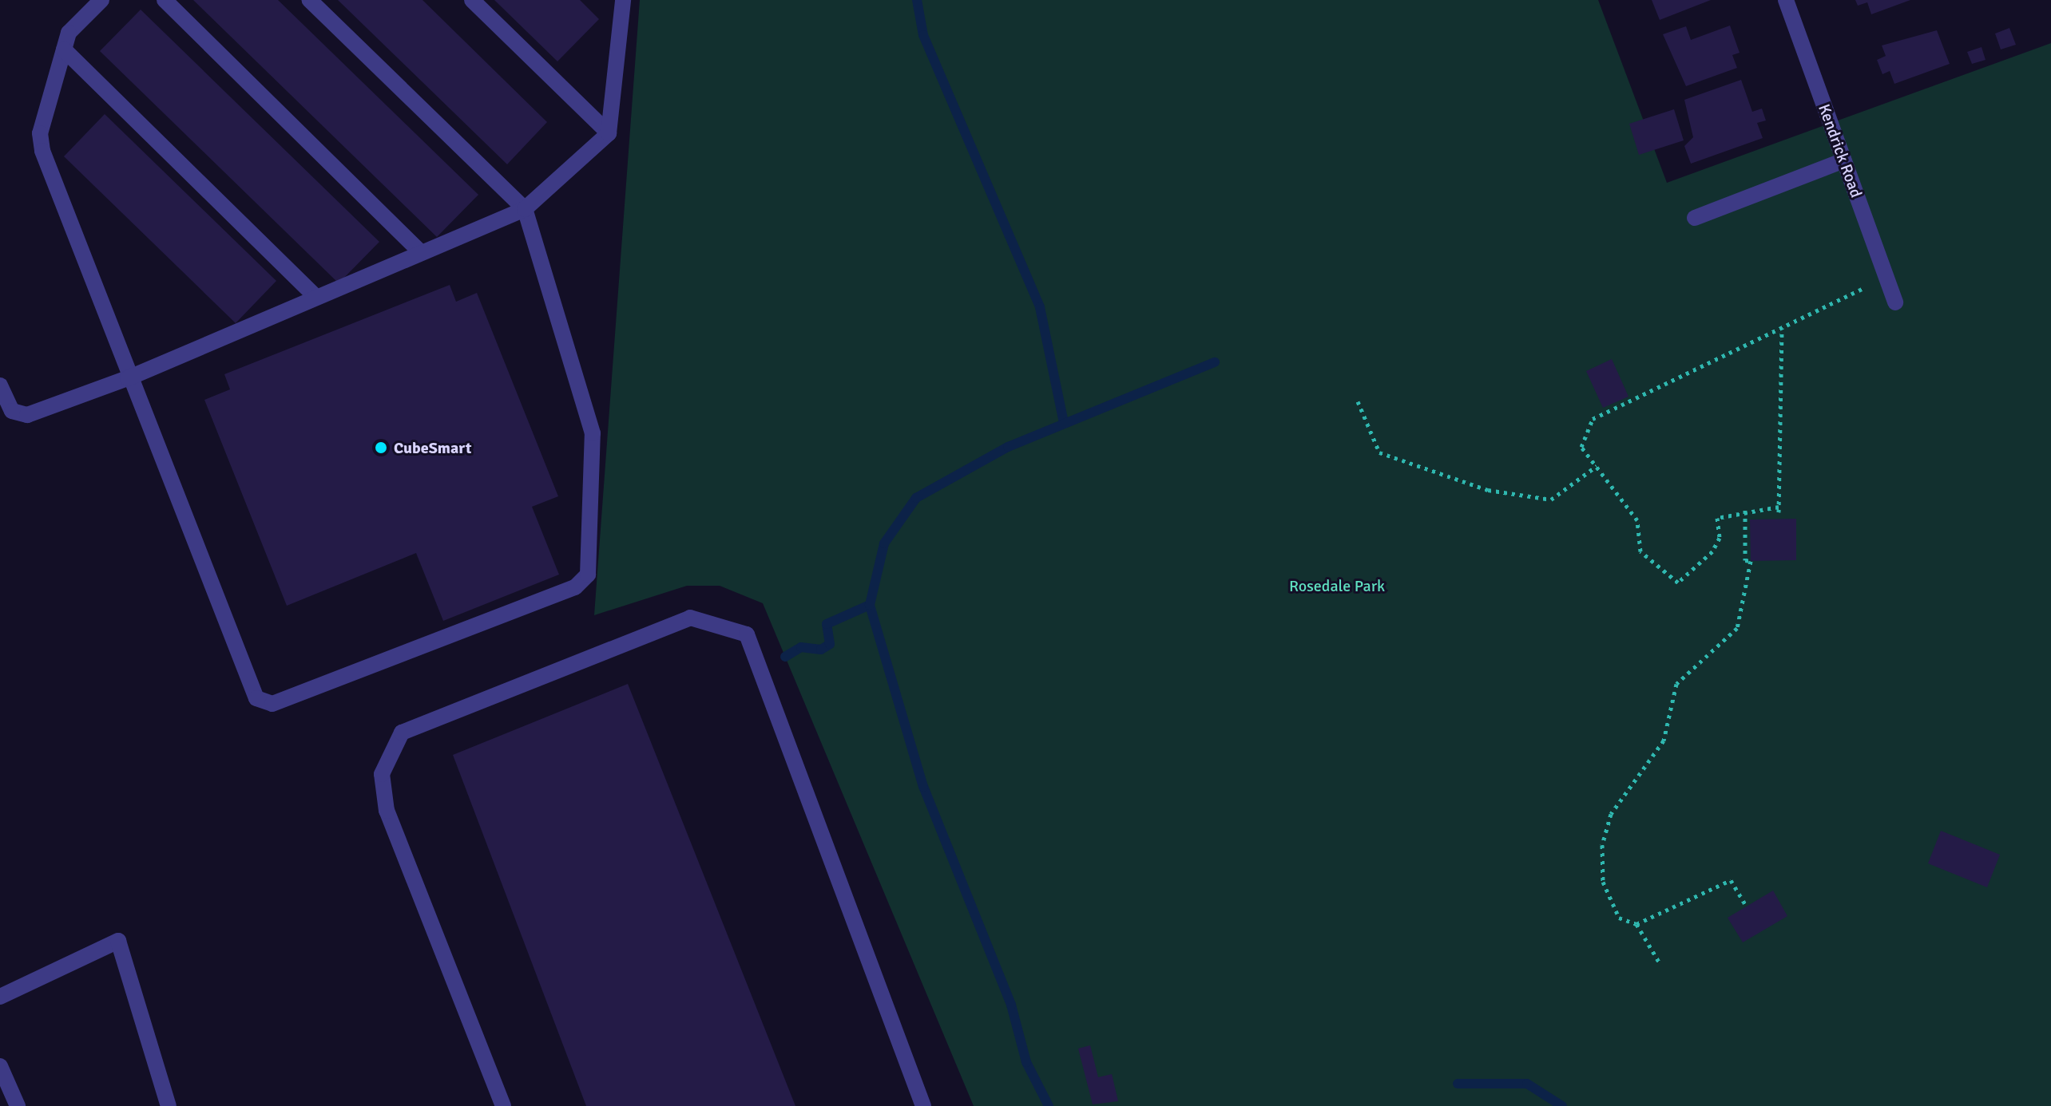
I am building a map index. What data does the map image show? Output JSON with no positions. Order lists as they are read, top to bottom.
{
  "streets": {
    "street": ["Kendrick Road"]
  },
  "parks": ["Rosedale Park"],
  "places": ["CubeSmart"]
}
